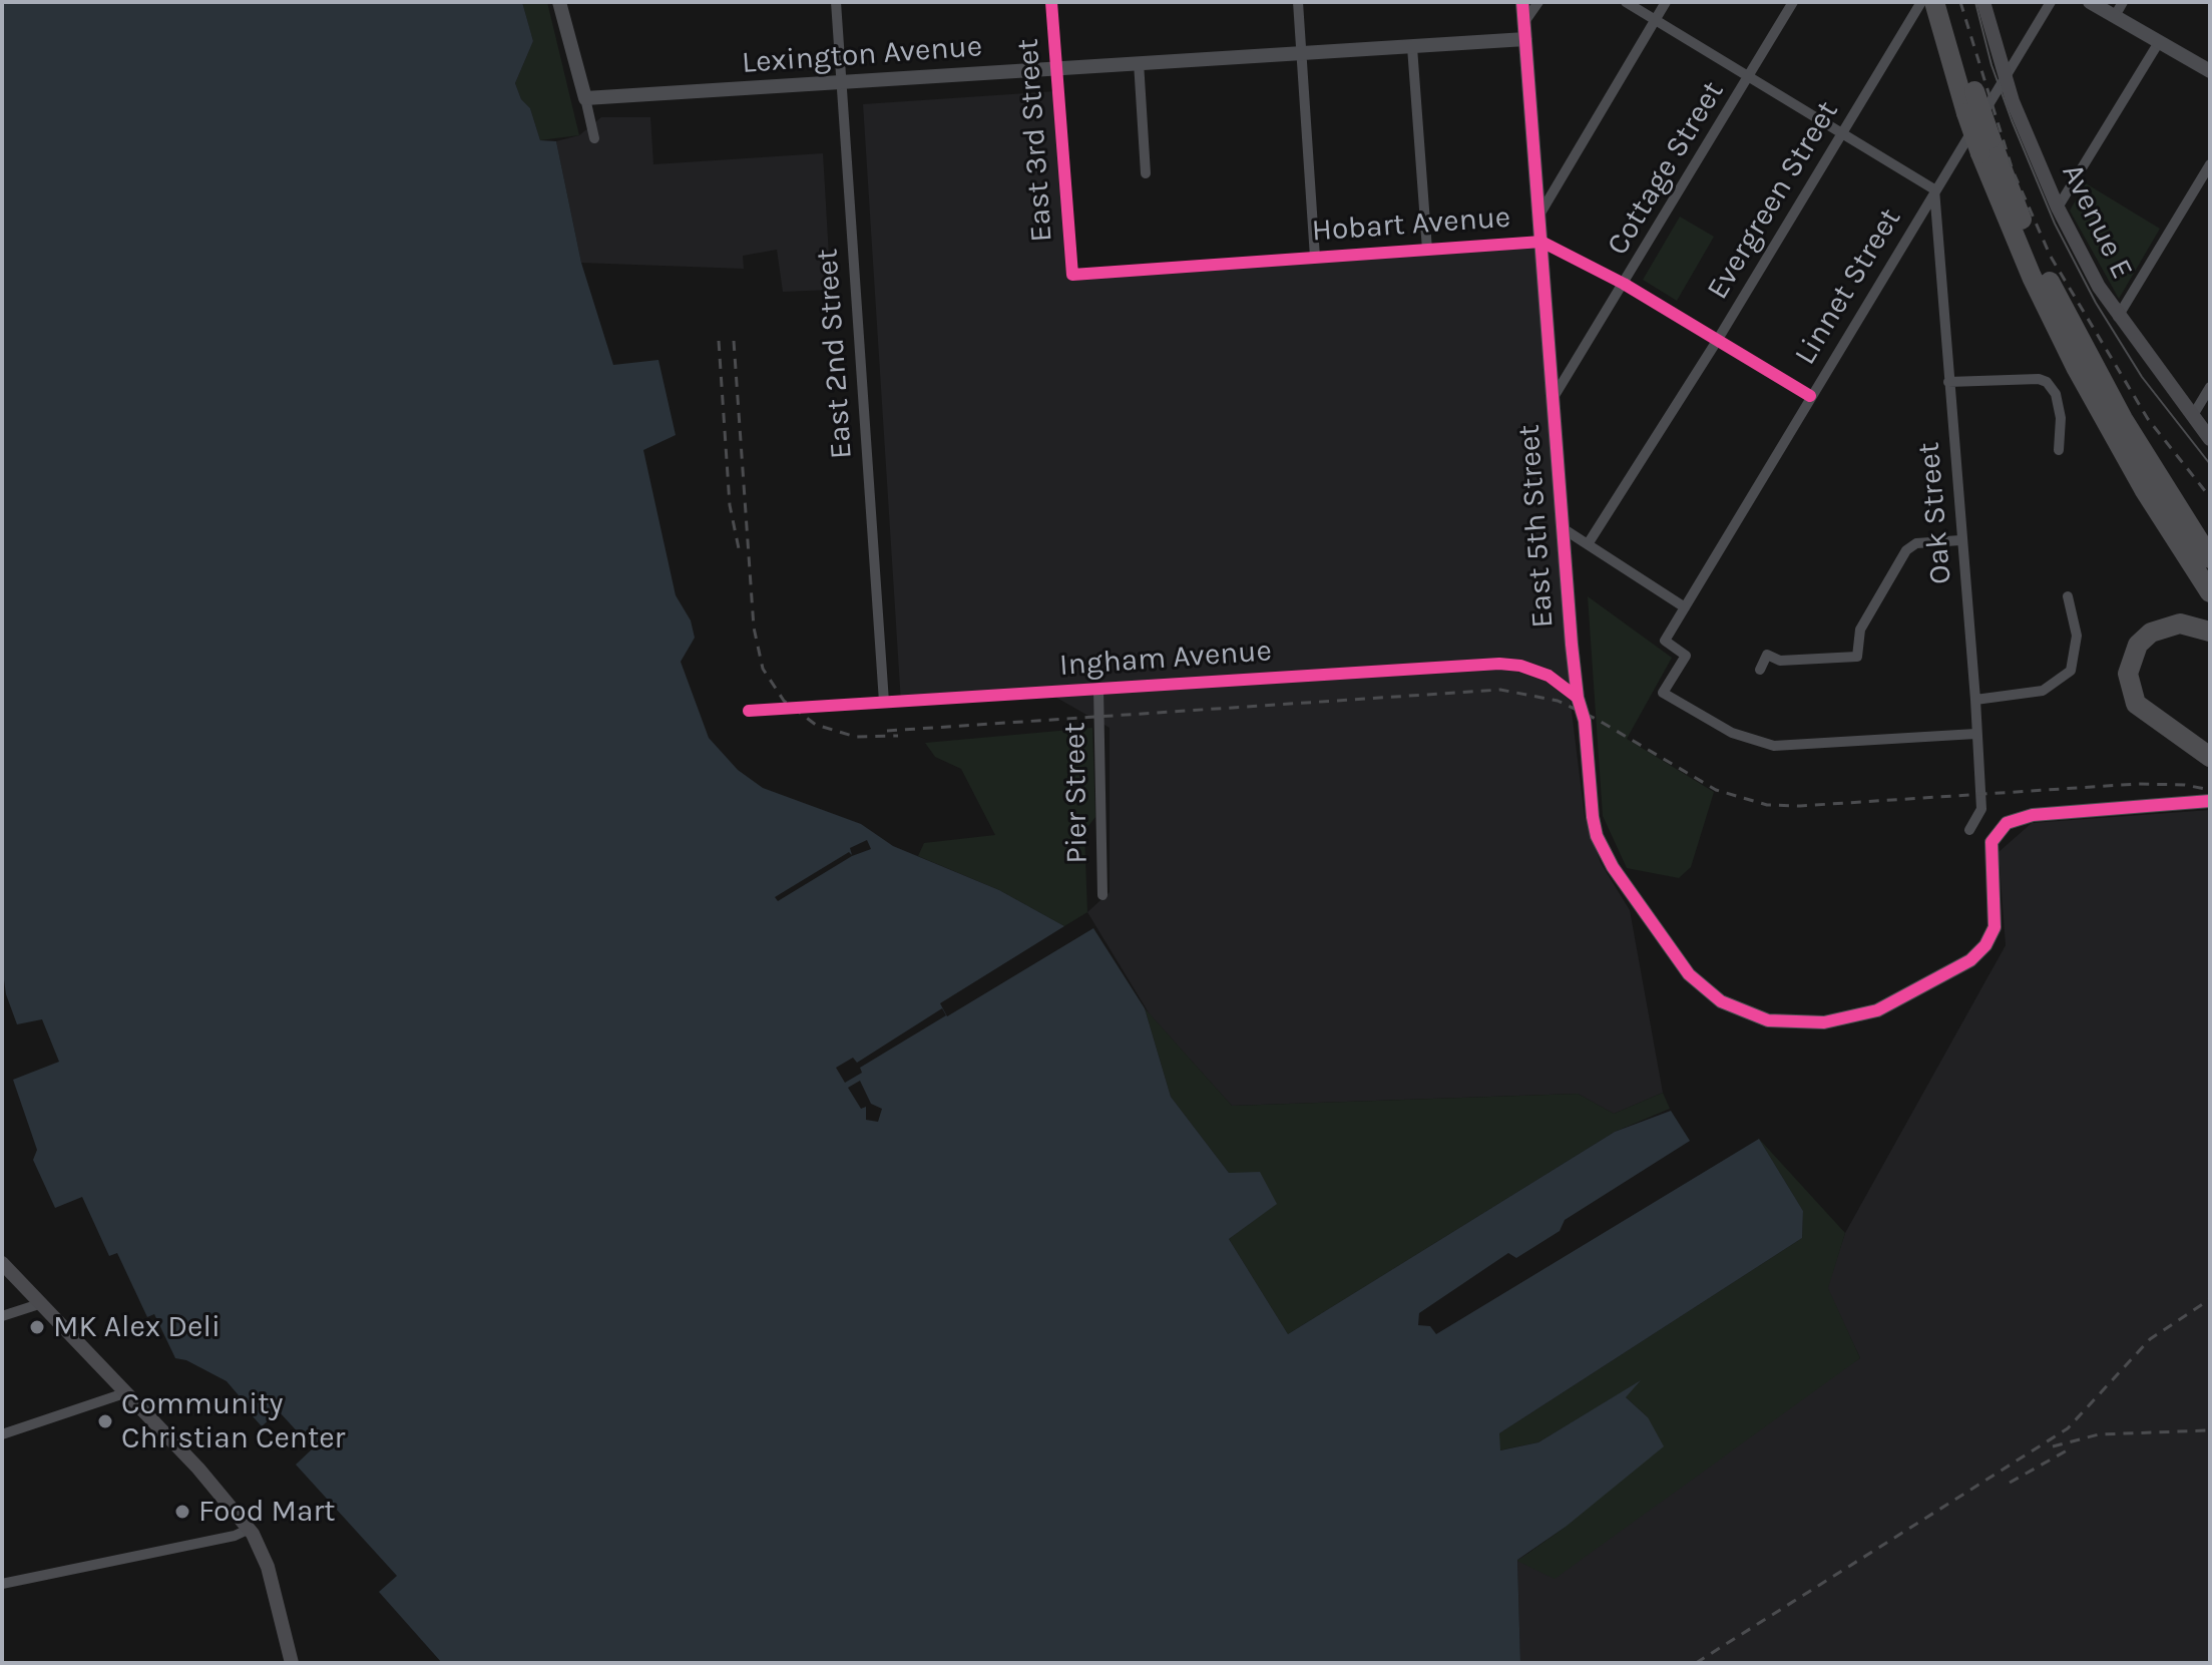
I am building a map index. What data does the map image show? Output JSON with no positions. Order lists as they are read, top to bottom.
{
  "streets": {
    "main road": ["Avenue E"],
    "street": [
      "Lexington Avenue",
      "East 3rd Street",
      "Cottage Street",
      "Evergreen Street",
      "Hobart Avenue",
      "Linnet Street",
      "East 2nd Street",
      "Oak Street",
      "East 5th Street",
      "Ingham Avenue",
      "Pier Street"
    ]
  },
  "crossings": [
    ["Lexington Avenue", "East 3rd Street"],
    ["Lexington Avenue", "East 2nd Street"],
    ["Lexington Avenue", "East 5th Street"],
    ["East 3rd Street", "Hobart Avenue"],
    ["Cottage Street", "Hobart Avenue"],
    ["Cottage Street", "East 5th Street"],
    ["Evergreen Street", "Hobart Avenue"],
    ["Avenue E", "Linnet Street"],
    ["Hobart Avenue", "Linnet Street"],
    ["Hobart Avenue", "East 5th Street"],
    ["Linnet Street", "Oak Street"],
    ["East 2nd Street", "Ingham Avenue"],
    ["East 5th Street", "Ingham Avenue"],
    ["Ingham Avenue", "Pier Street"]
  ],
  "places": ["MK Alex Deli", "Community Christian Center", "Food Mart"]
}
